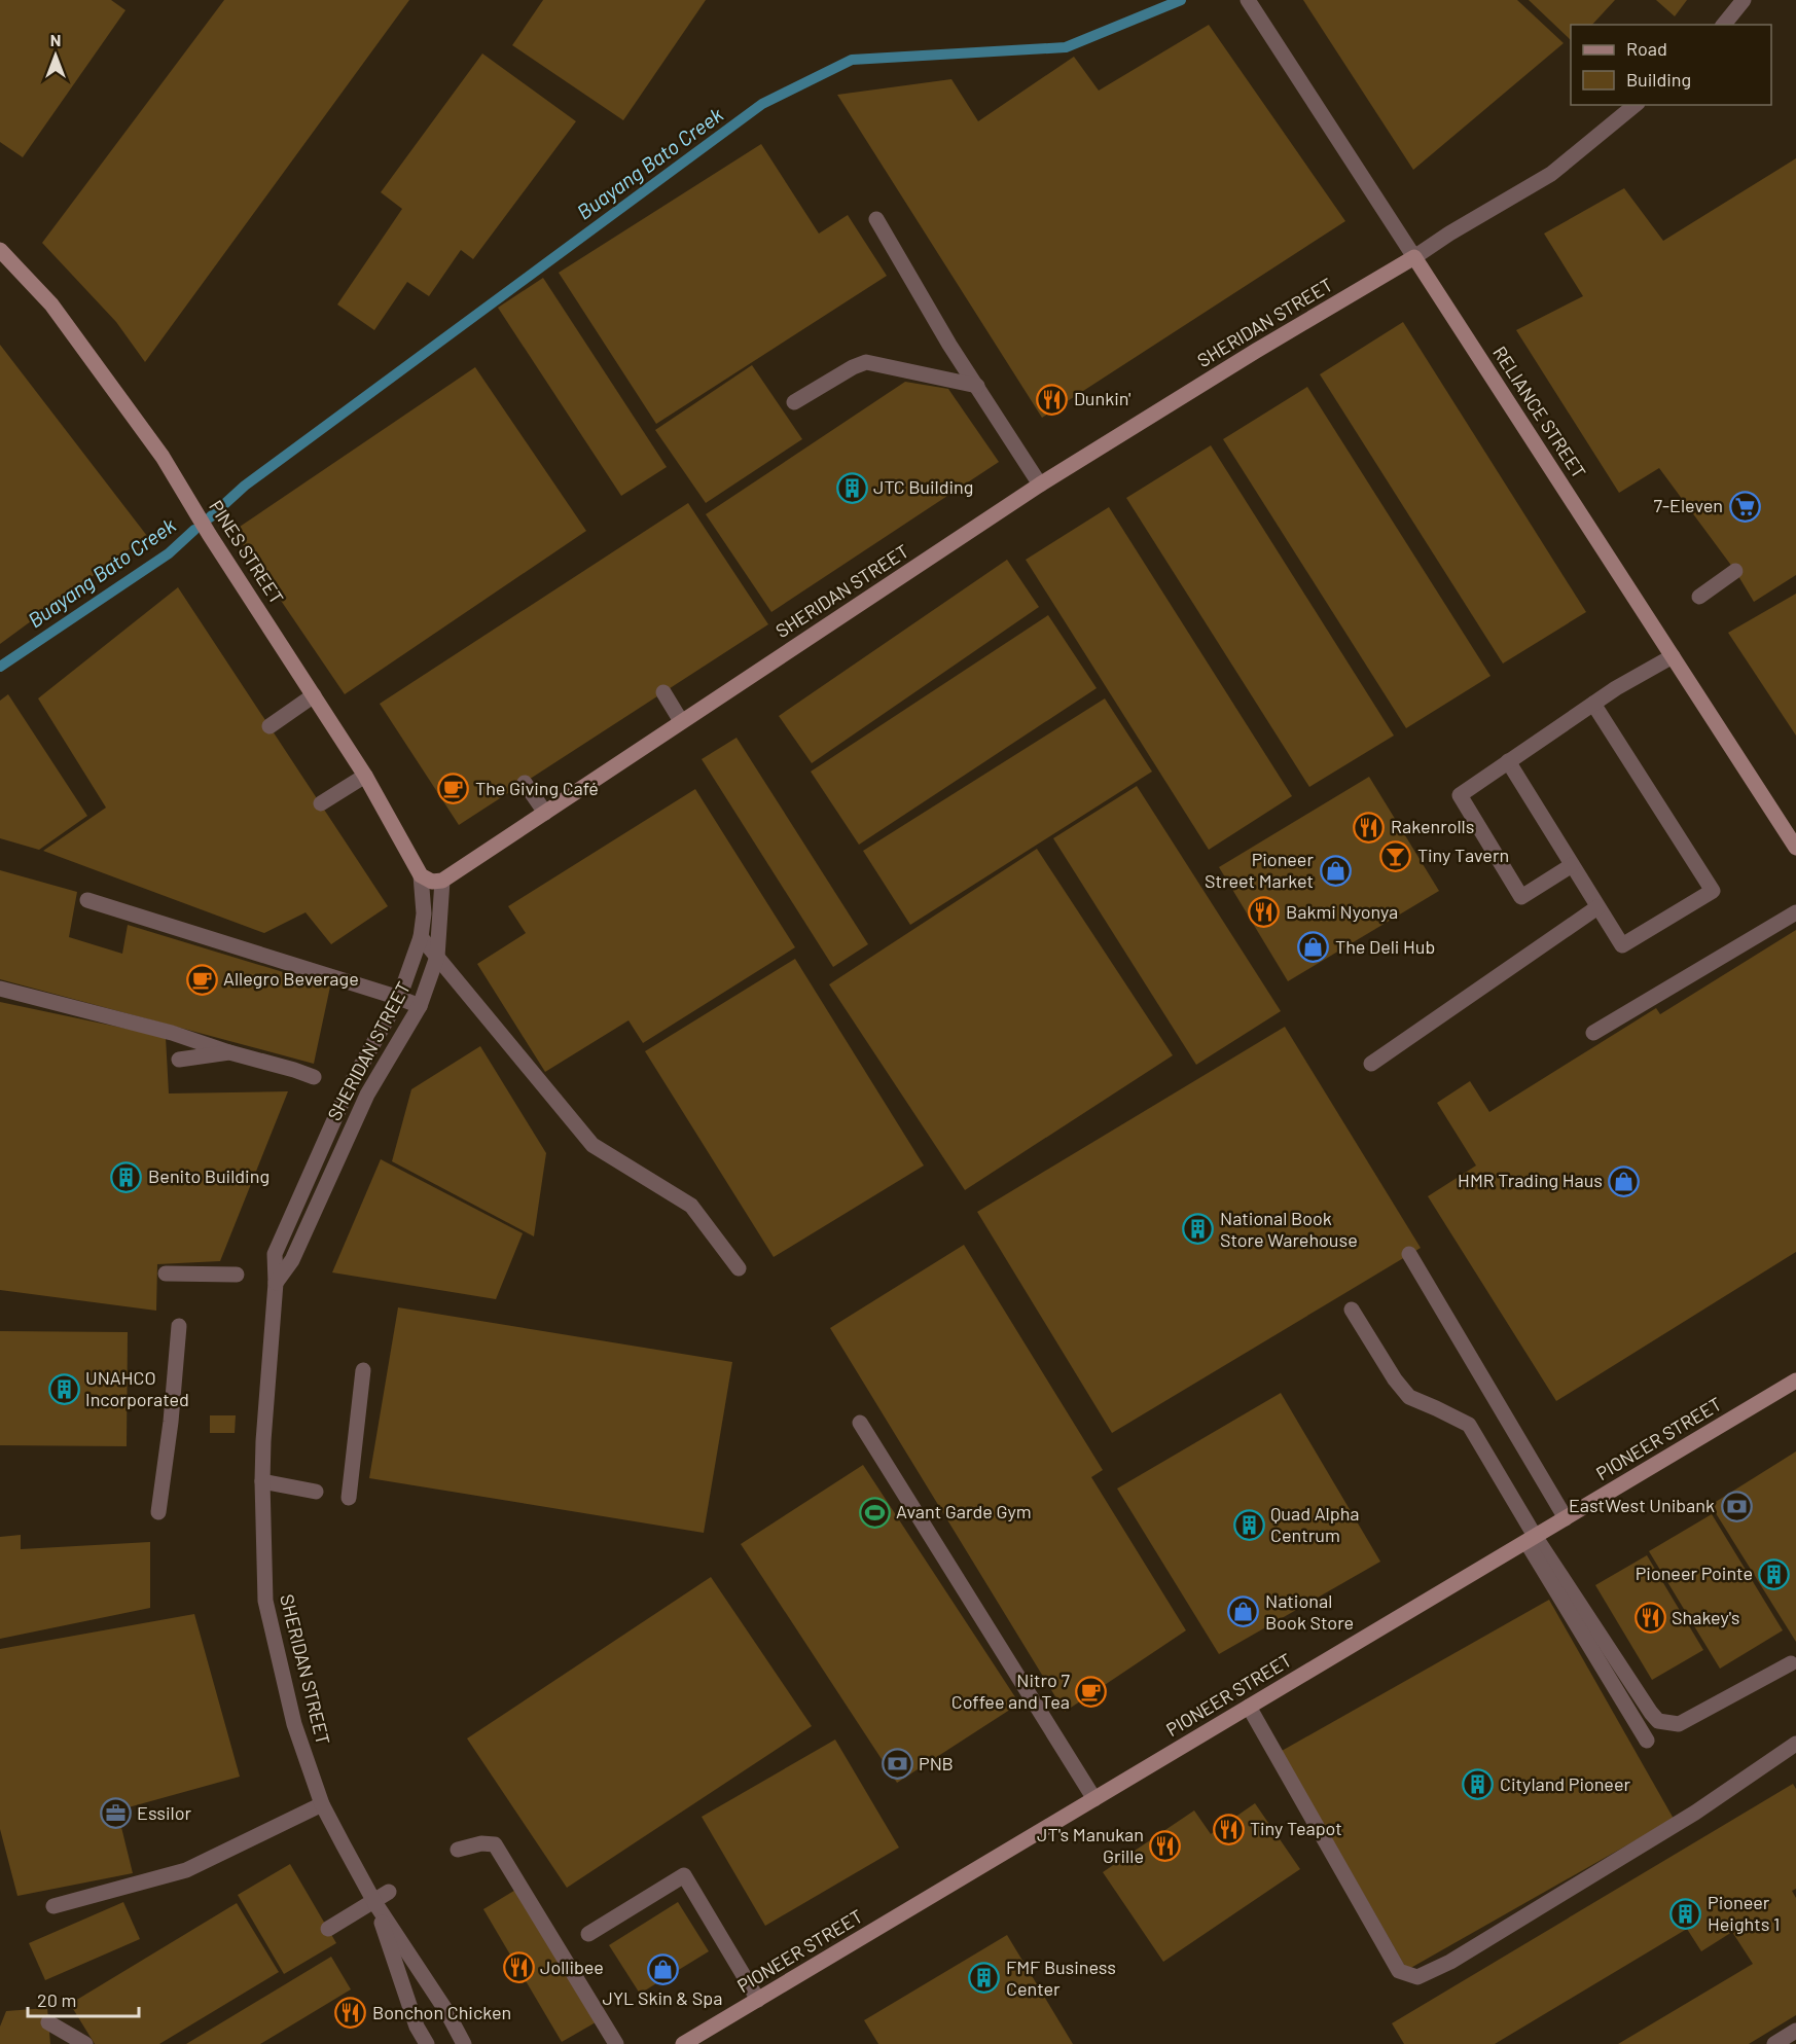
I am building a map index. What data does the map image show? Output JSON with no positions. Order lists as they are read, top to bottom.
{
  "streets": {
    "main road": [
      "SHERIDAN STREET",
      "RELIANCE STREET",
      "PINES STREET",
      "PIONEER STREET"
    ]
  },
  "crossings": [
    ["SHERIDAN STREET", "RELIANCE STREET"],
    ["SHERIDAN STREET", "PINES STREET"]
  ],
  "water": ["Buayang Bato Creek"],
  "places": {
    "restaurant": [
      "Dunkin'",
      "Rakenrolls",
      "Bakmi Nyonya",
      "Shakey's",
      "Tiny Teapot",
      "JT's Manukan Grille",
      "Jollibee",
      "Bonchon Chicken"
    ],
    "building": [
      "JTC Building",
      "Benito Building",
      "National Book Store Warehouse",
      "UNAHCO Incorporated",
      "Quad Alpha Centrum",
      "Pioneer Pointe",
      "Cityland Pioneer",
      "Pioneer Heights 1",
      "FMF Business Center"
    ],
    "supermarket": ["7-Eleven"],
    "cafe": ["The Giving Café", "Allegro Beverage", "Nitro 7 Coffee and Tea"],
    "bar": ["Tiny Tavern"],
    "shop": [
      "Pioneer Street Market",
      "The Deli Hub",
      "HMR Trading Haus",
      "National Book Store",
      "JYL Skin & Spa"
    ],
    "bank": ["EastWest Unibank", "PNB"],
    "sports": ["Avant Garde Gym"],
    "office": ["Essilor"]
  },
  "legend": ["Road", "Building"],
  "scale_bar": "20 m",
  "north": "top"
}
